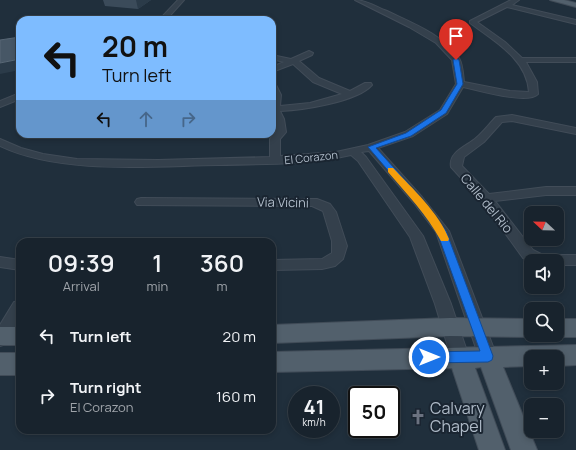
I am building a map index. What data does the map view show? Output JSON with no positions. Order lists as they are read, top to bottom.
{
  "streets": {
    "street": ["El Corazon", "Via Vicini", "Calle del Rio"]
  },
  "places": {
    "church": ["Calvary Chapel"]
  },
  "north": "left",
  "page": {
    "turn": ["20 m", "Turn left"],
    "map_buttons": ["+", "−"],
    "eta": [
      "09:39",
      "Arrival",
      "1",
      "min",
      "360",
      "m"
    ],
    "list": [
      {
        "name": "Turn left",
        "value": "20 m"
      },
      {
        "name": "Turn right",
        "note": "El Corazon",
        "value": "160 m"
      }
    ],
    "speed": "41 km/h",
    "limit": "50"
  }
}
